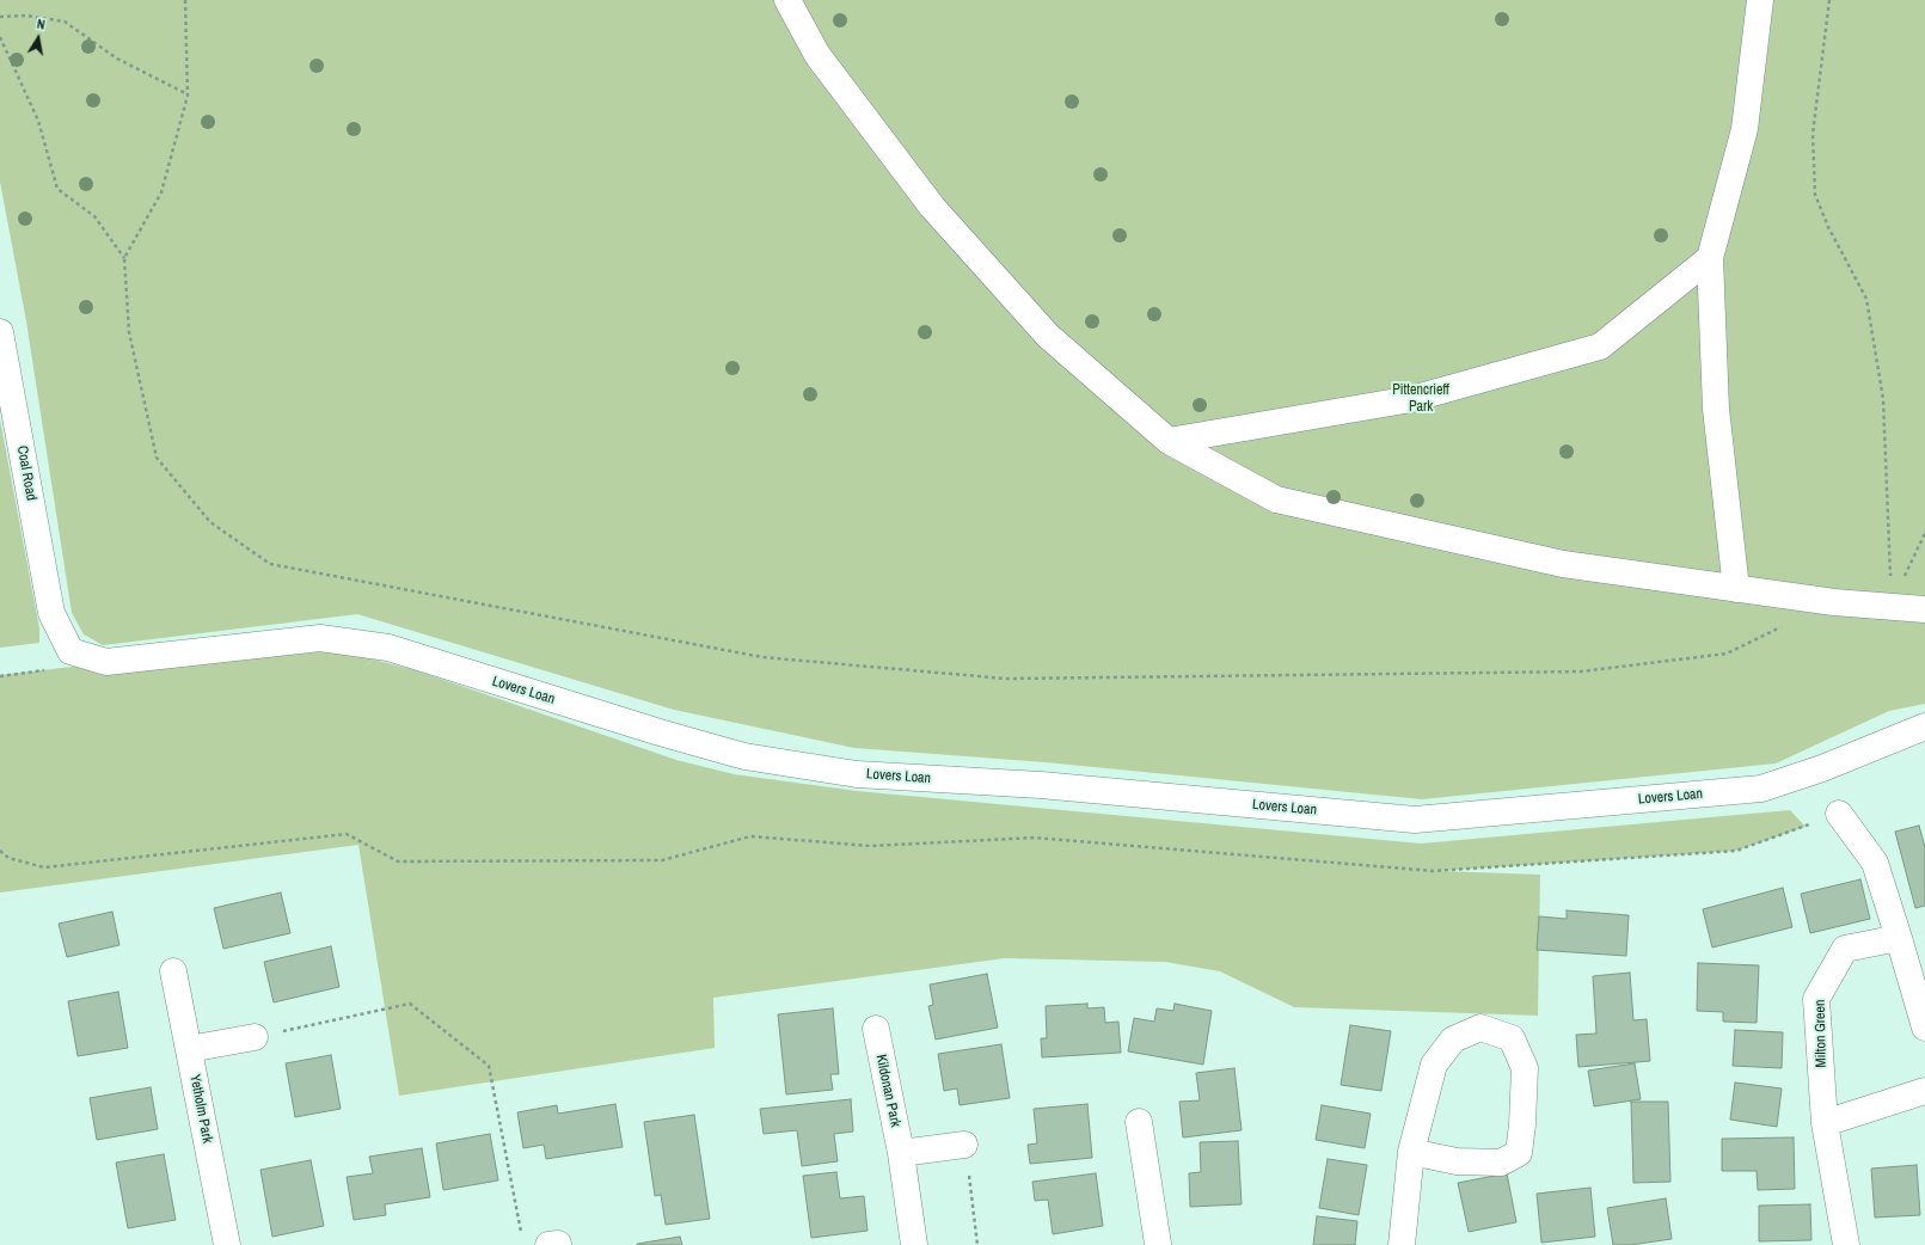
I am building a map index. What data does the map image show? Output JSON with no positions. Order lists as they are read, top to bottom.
{
  "streets": {
    "street": [
      "Coal Road",
      "Lovers Loan",
      "Milton Green",
      "Kildonan Park",
      "Yetholm Park"
    ]
  },
  "crossings": [
    ["Coal Road", "Lovers Loan"]
  ],
  "parks": ["Pittencrieff Park"],
  "north": "top"
}
